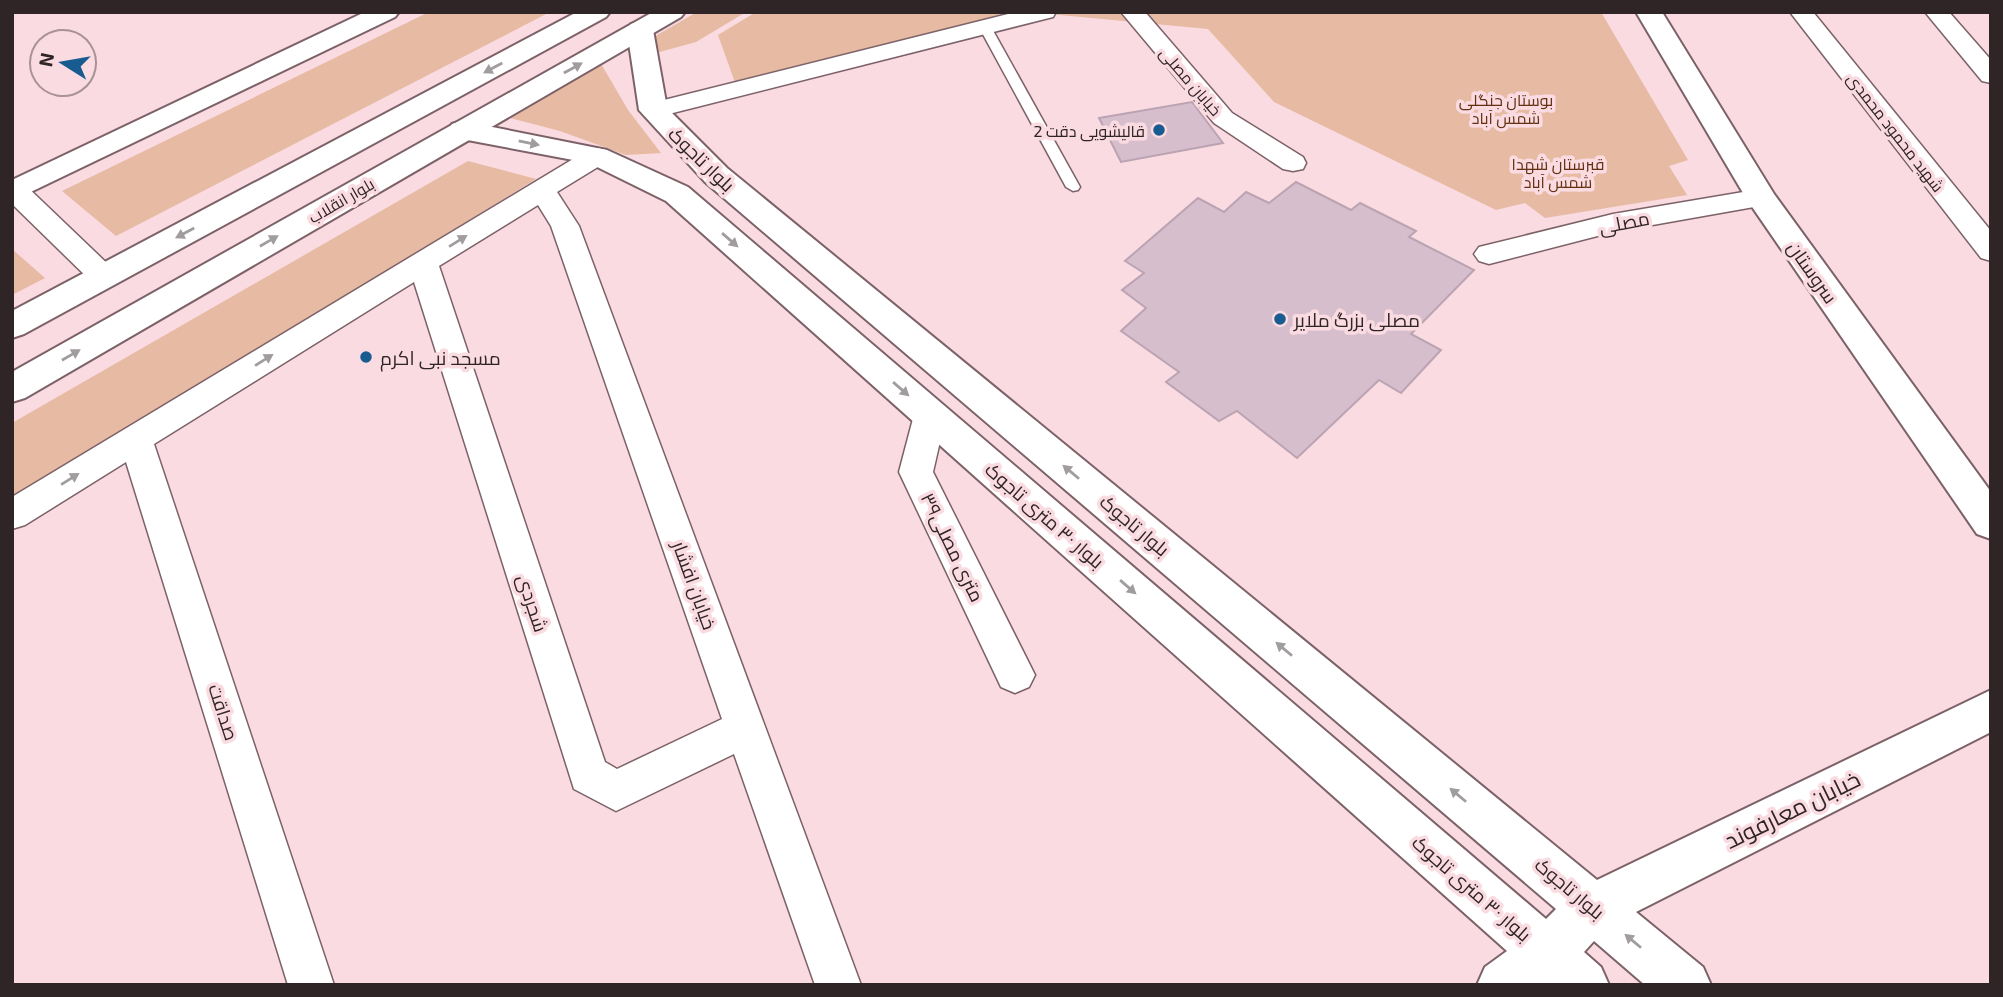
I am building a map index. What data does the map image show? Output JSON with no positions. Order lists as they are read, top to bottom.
{
  "streets": {
    "main road": [
      "بلوار تاجوک",
      "بلوار انقلاب",
      "سروستان",
      "بلوار ۳۰ متری تاجوک",
      "خیابان معارفوند"
    ],
    "street": [
      "خیابان مصلی",
      "شهید محمود محمدی",
      "مصلی",
      "۳۹متری مصلی",
      "خیابان افشار",
      "شجردی",
      "صداقت"
    ]
  },
  "crossings": [
    ["بلوار تاجوک", "بلوار انقلاب"],
    ["بلوار تاجوک", "خیابان معارفوند"],
    ["بلوار انقلاب", "بلوار ۳۰ متری تاجوک"],
    ["مصلی", "سروستان"],
    ["بلوار ۳۰ متری تاجوک", "۳۹متری مصلی"],
    ["بلوار ۳۰ متری تاجوک", "خیابان معارفوند"],
    ["خیابان افشار", "شجردی"]
  ],
  "one_way": ["بلوار تاجوک", "بلوار ۳۰ متری تاجوک"],
  "parks": ["بوستان جنگلی شمس آباد", "قبرستان شهدا شمس آباد"],
  "places": ["قالیشویی دقت 2", "مصلی بزرگ ملایر", "مسجد نبی اکرم"],
  "north": "left"
}
